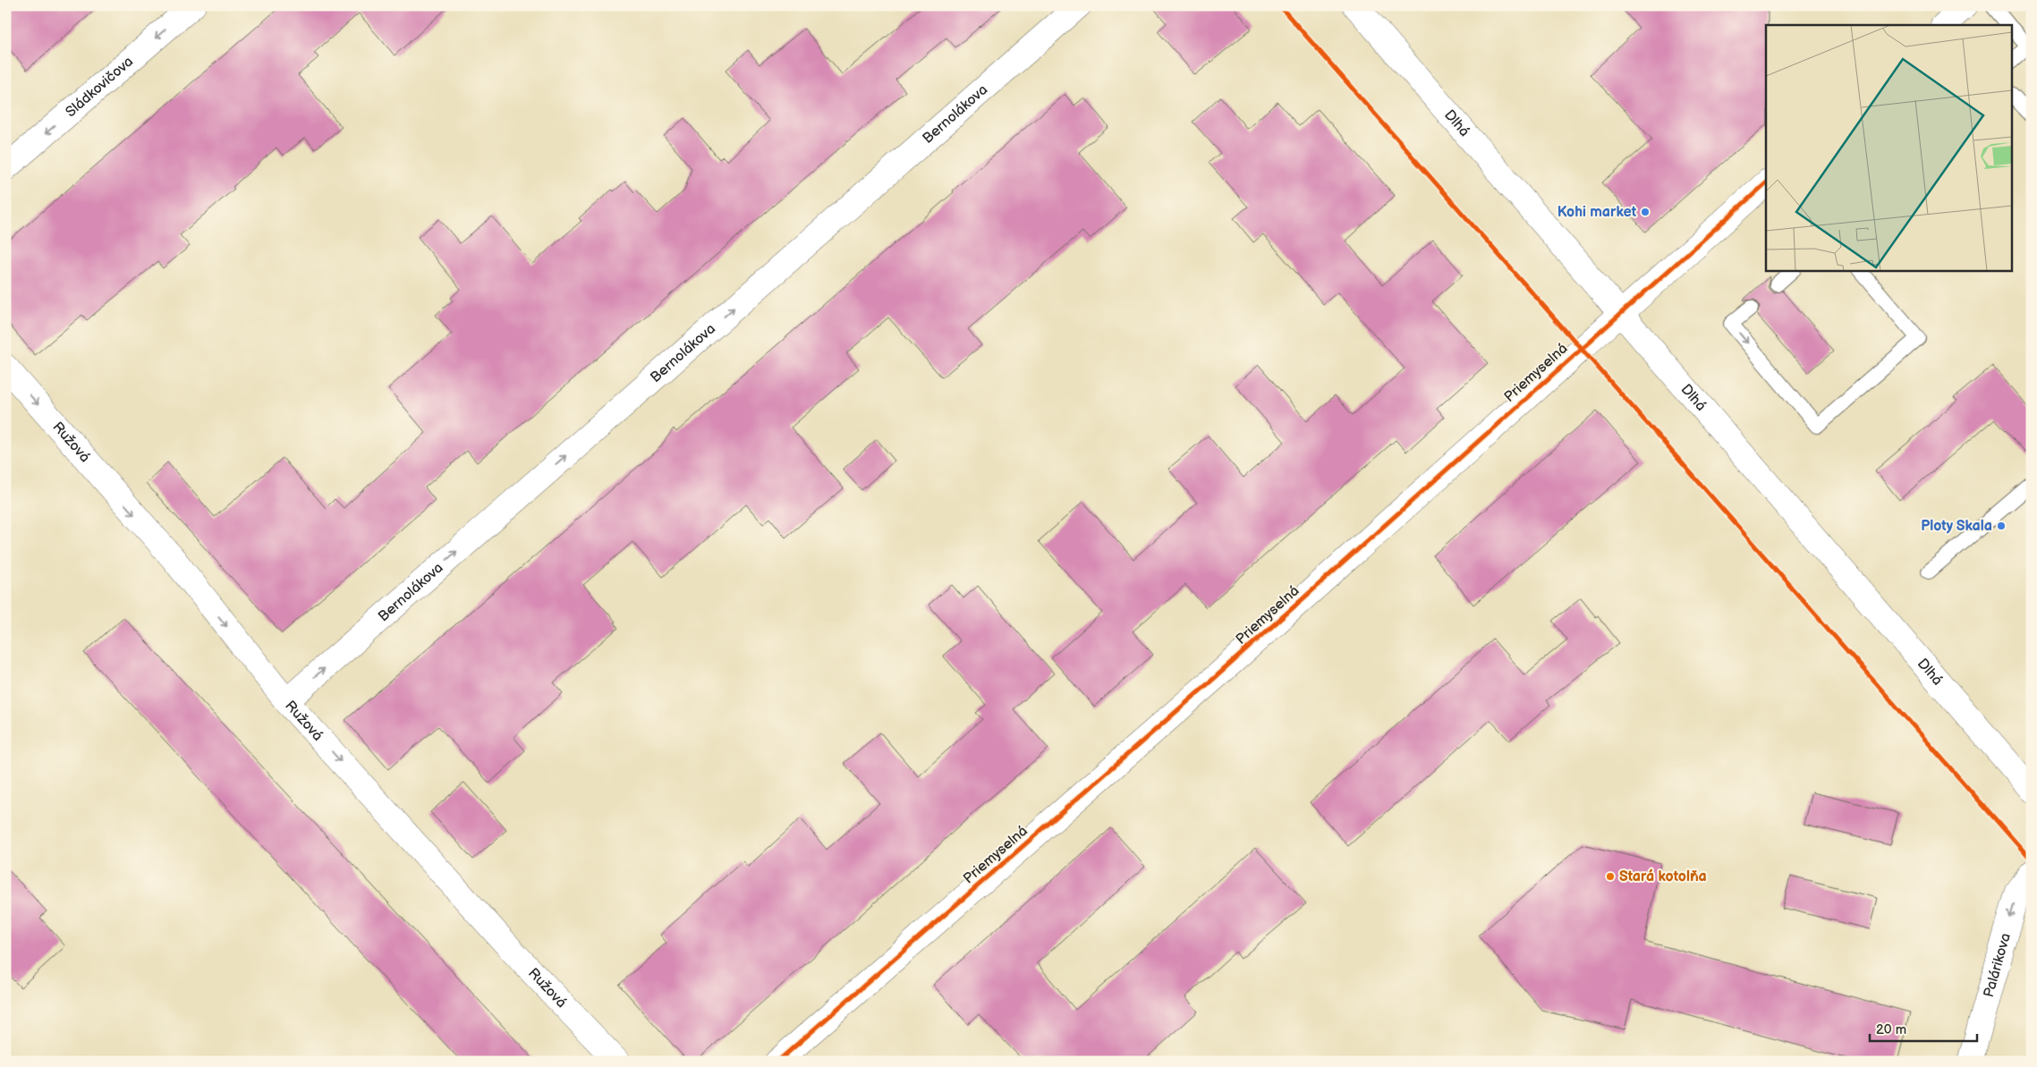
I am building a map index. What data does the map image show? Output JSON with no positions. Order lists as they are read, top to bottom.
{
  "streets": {
    "street": [
      "Sládkovičova",
      "Bernolákova",
      "Dlhá",
      "Priemyselná",
      "Ružová",
      "Palárikova"
    ]
  },
  "crossings": [
    ["Bernolákova", "Ružová"],
    ["Dlhá", "Priemyselná"]
  ],
  "one_way": [
    "Sládkovičova",
    "Bernolákova",
    "Ružová",
    "Palárikova"
  ],
  "places": ["Kohi market", "Ploty Skala", "Stará kotolňa"],
  "scale_bar": "20 m"
}
